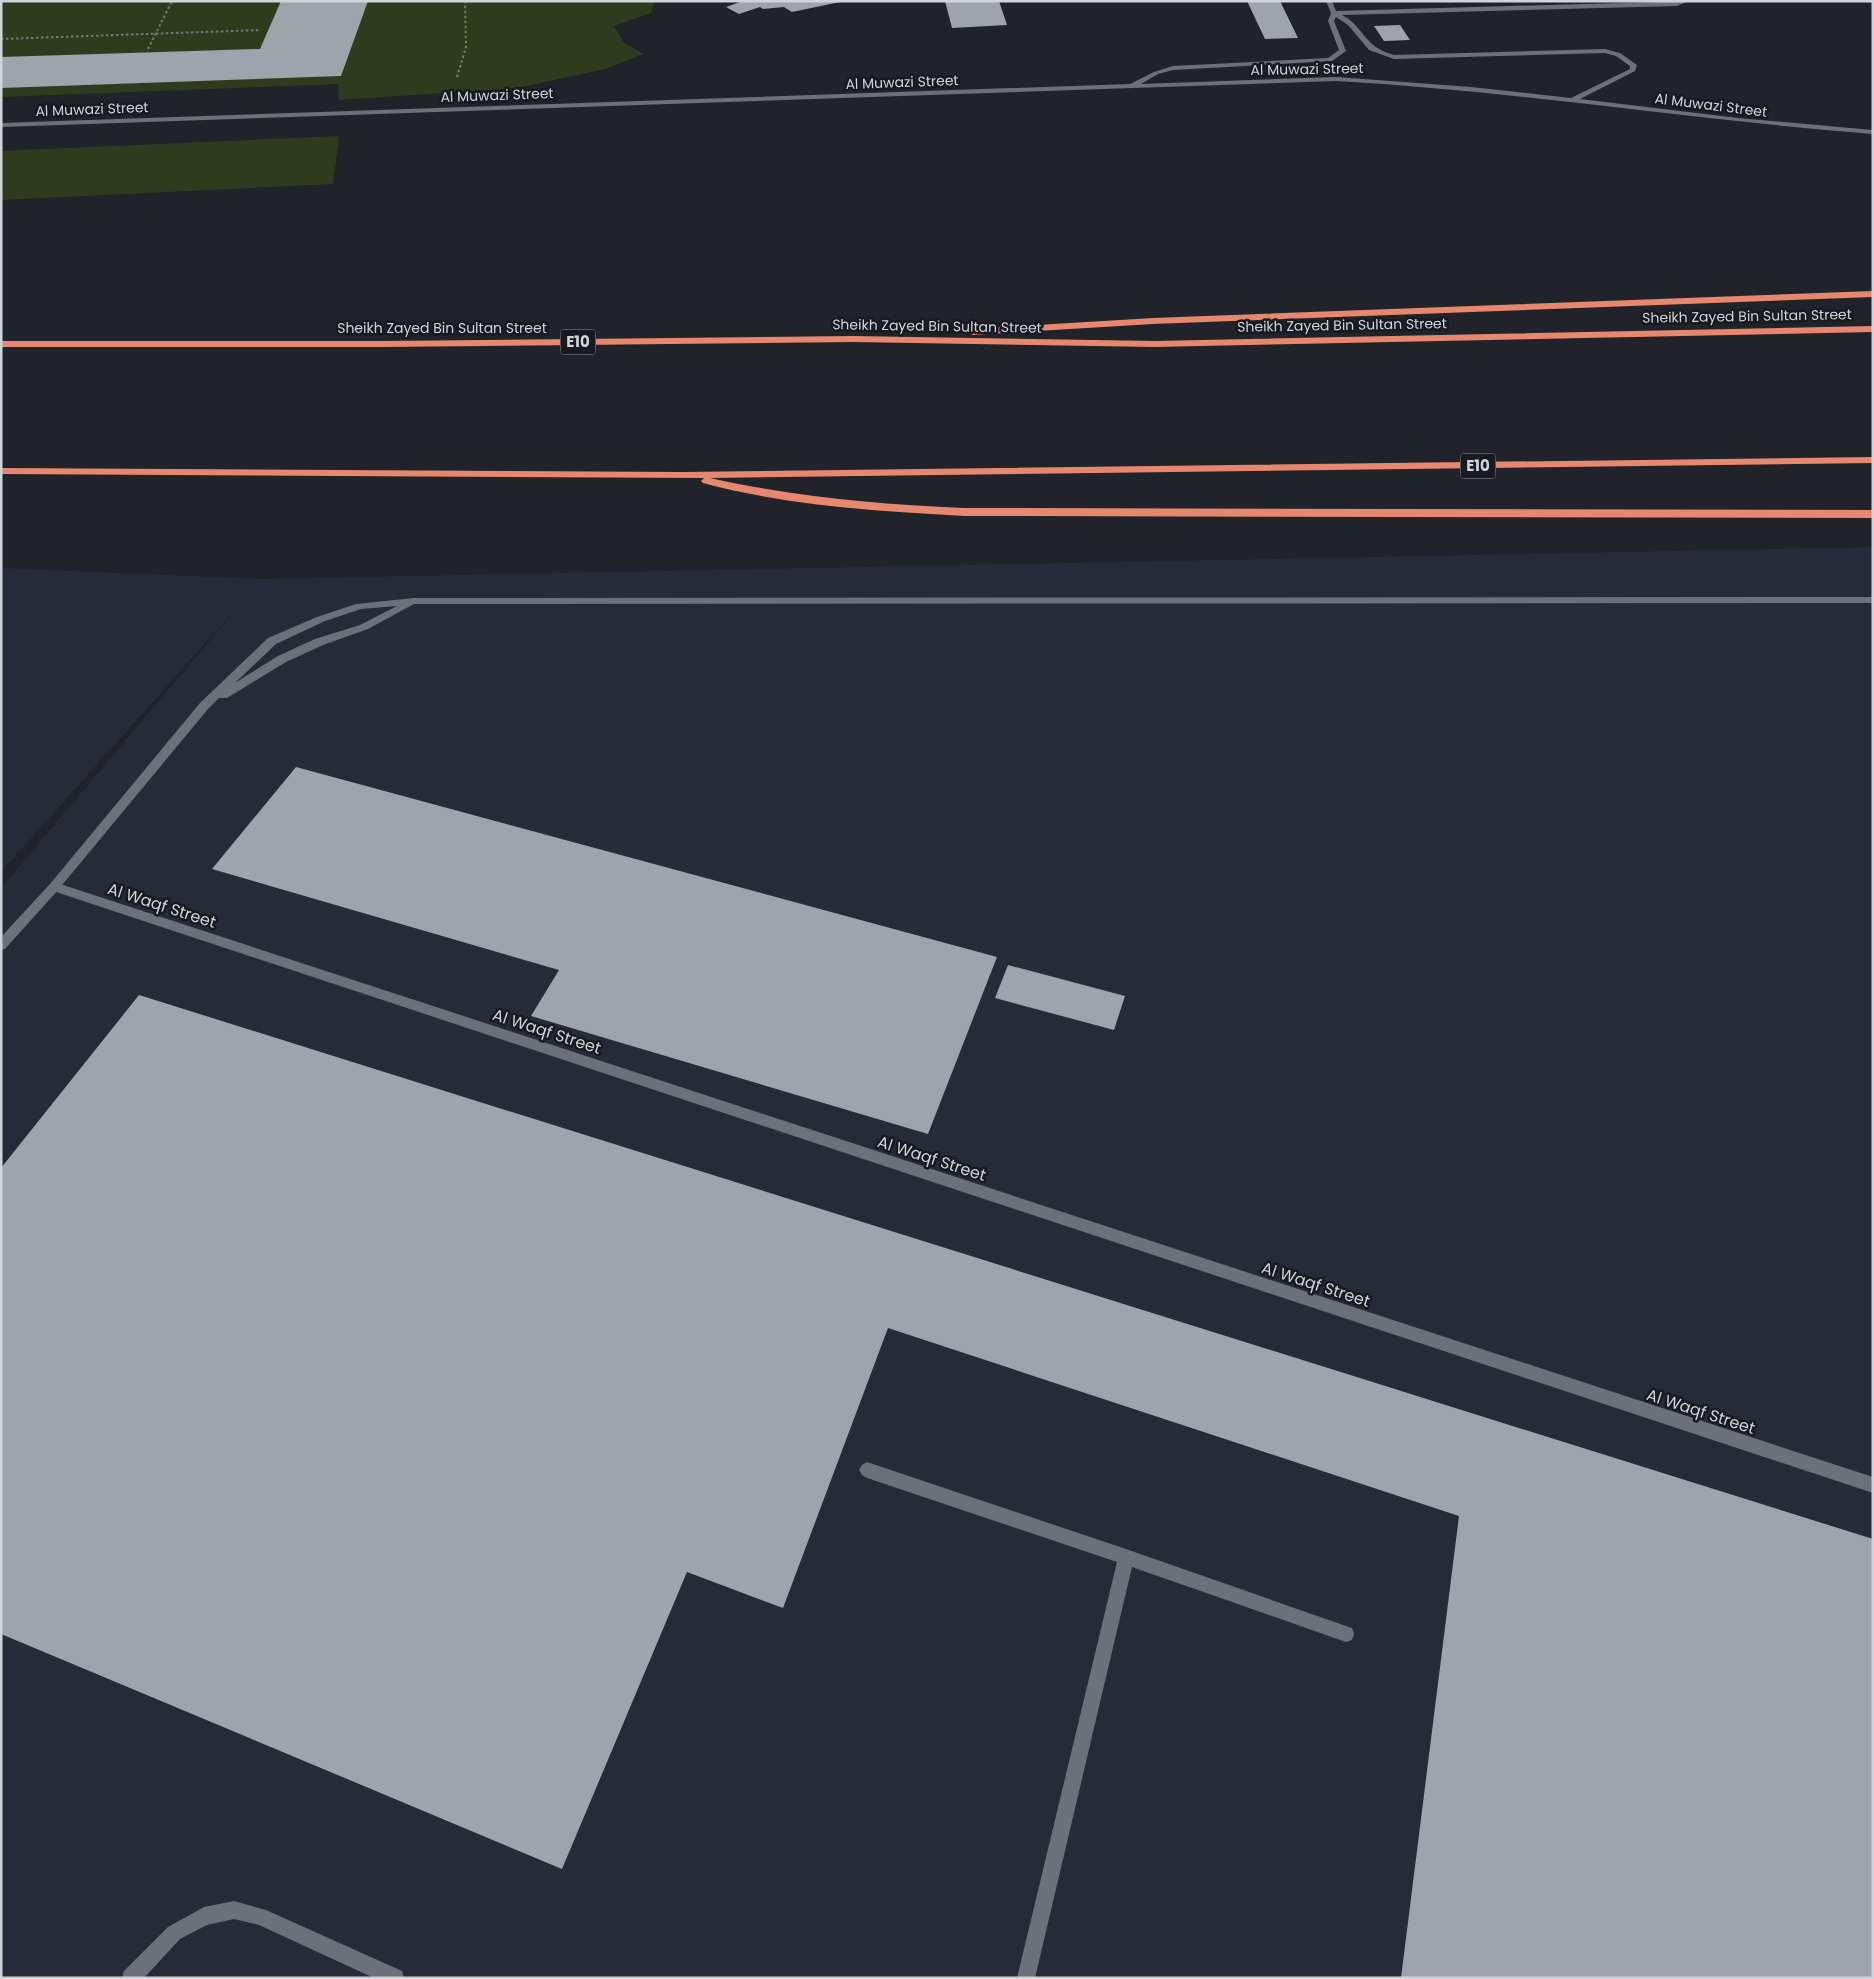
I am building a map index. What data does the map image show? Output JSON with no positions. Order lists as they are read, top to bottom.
{
  "streets": {
    "highway": ["Sheikh Zayed Bin Sultan Street", "E10"],
    "street": ["Al Muwazi Street", "Al Waqf Street"]
  }
}
